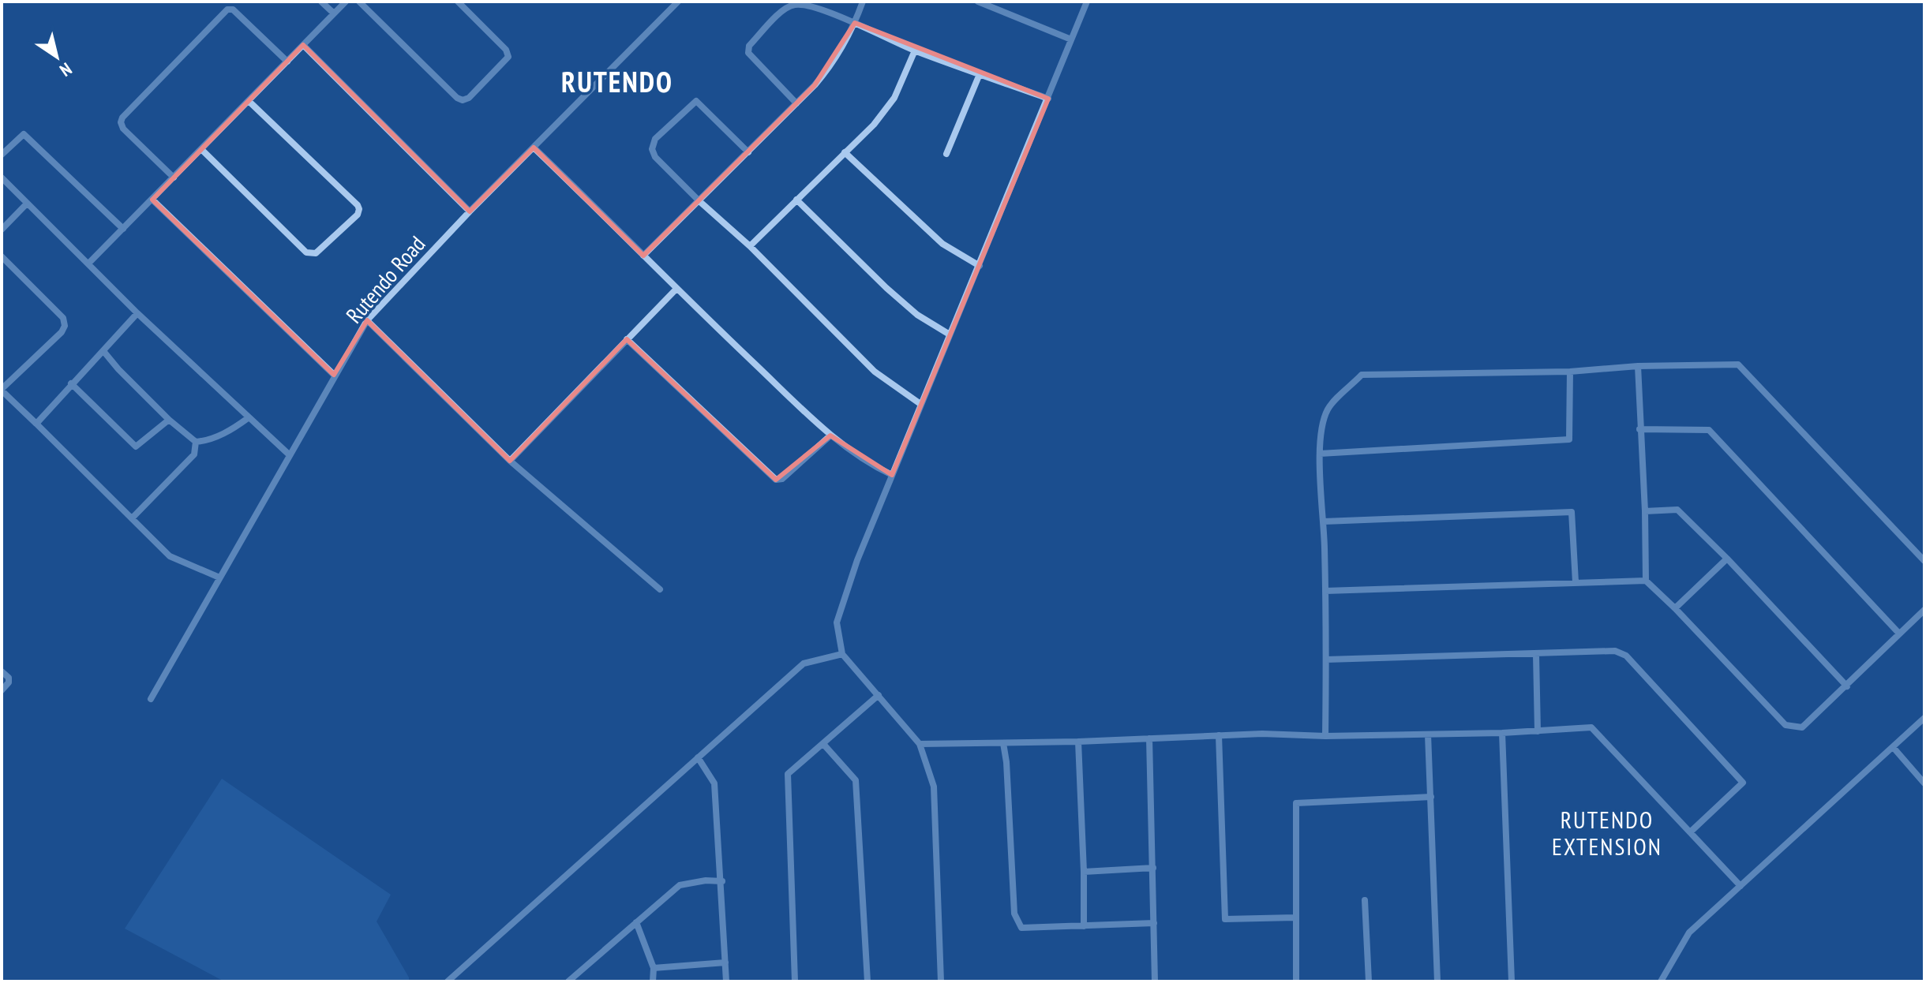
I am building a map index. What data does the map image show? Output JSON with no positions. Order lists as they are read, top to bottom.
{
  "streets": {
    "street": ["Rutendo Road"]
  },
  "districts": ["RUTENDO", "RUTENDO EXTENSION"],
  "north": "bottom right"
}
